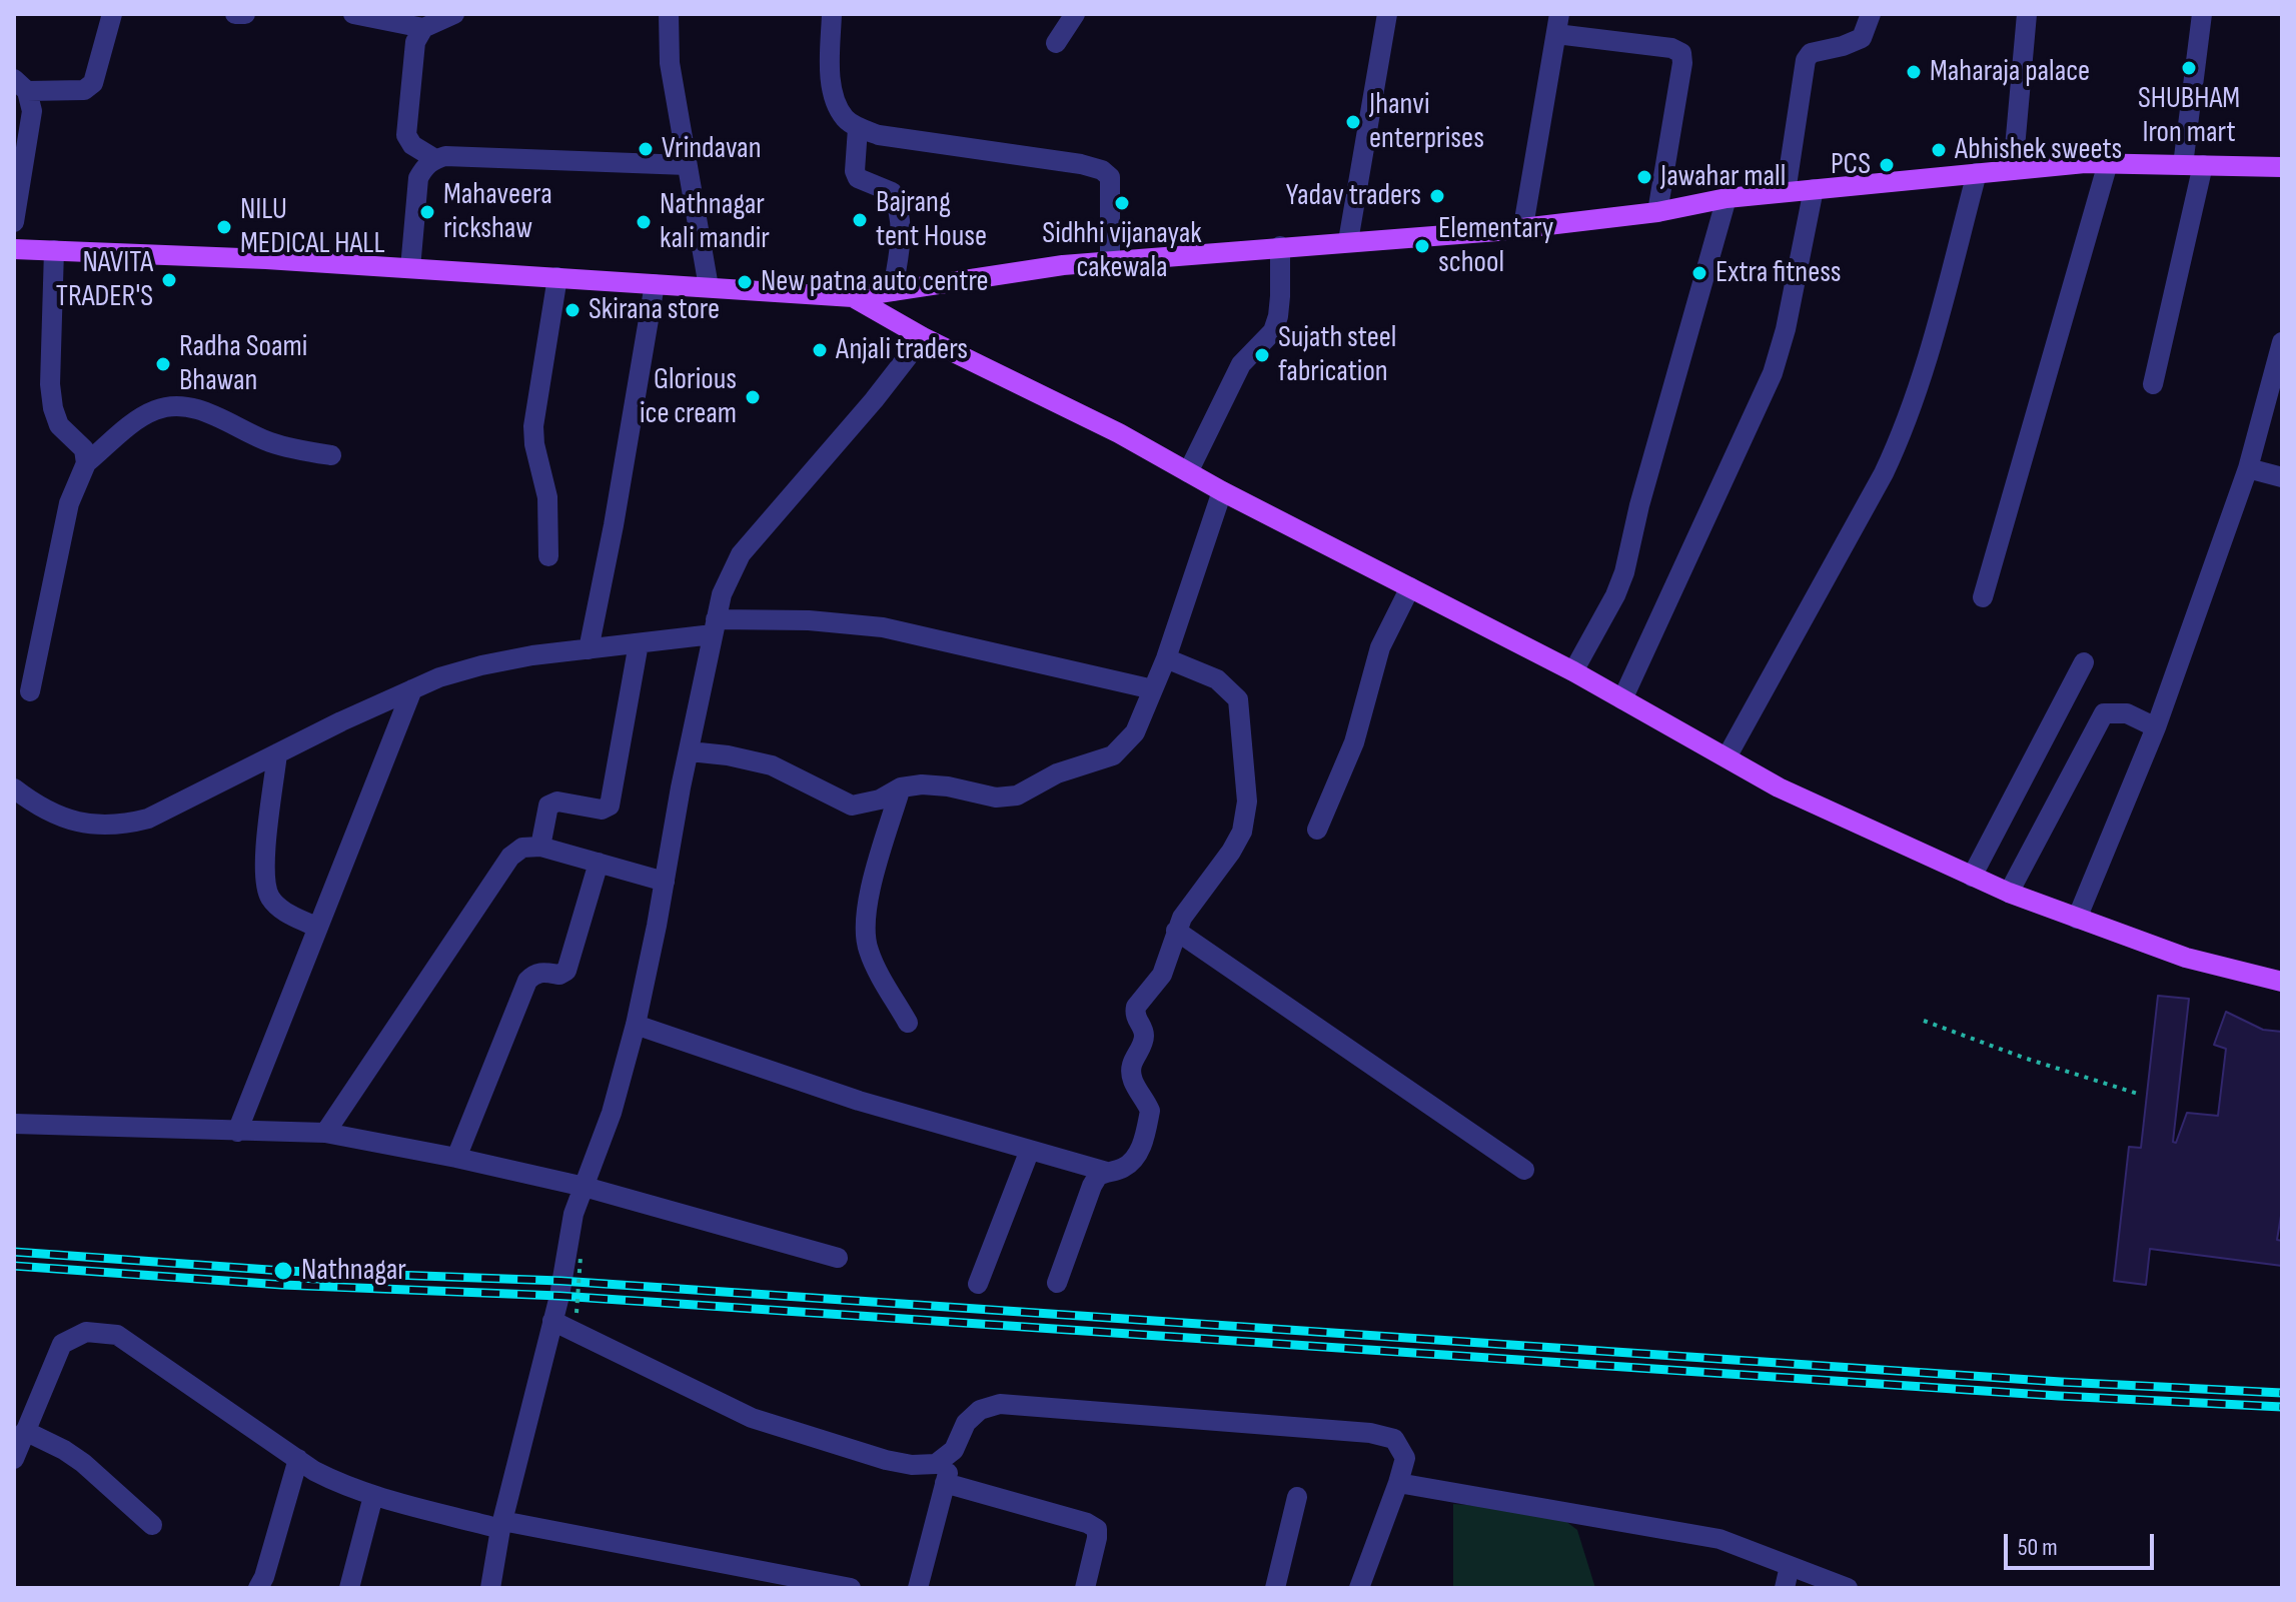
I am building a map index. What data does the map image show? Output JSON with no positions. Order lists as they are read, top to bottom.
{
  "places": [
    "SHUBHAM Iron mart",
    "Maharaja palace",
    "Jhanvi enterprises",
    "Vrindavan",
    "Abhishek sweets",
    "PCS",
    "Jawahar mall",
    "Yadav traders",
    "Sidhhi vijanayak cakewala",
    "Mahaveera rickshaw",
    "Bajrang tent House",
    "Nathnagar kali mandir",
    "NILU MEDICAL HALL",
    "Elementary school",
    "Extra fitness",
    "NAVITA TRADER'S",
    "New patna auto centre",
    "Skirana store",
    "Anjali traders",
    "Sujath steel fabrication",
    "Radha Soami Bhawan",
    "Glorious ice cream",
    "Nathnagar"
  ],
  "scale_bar": "50 m"
}
